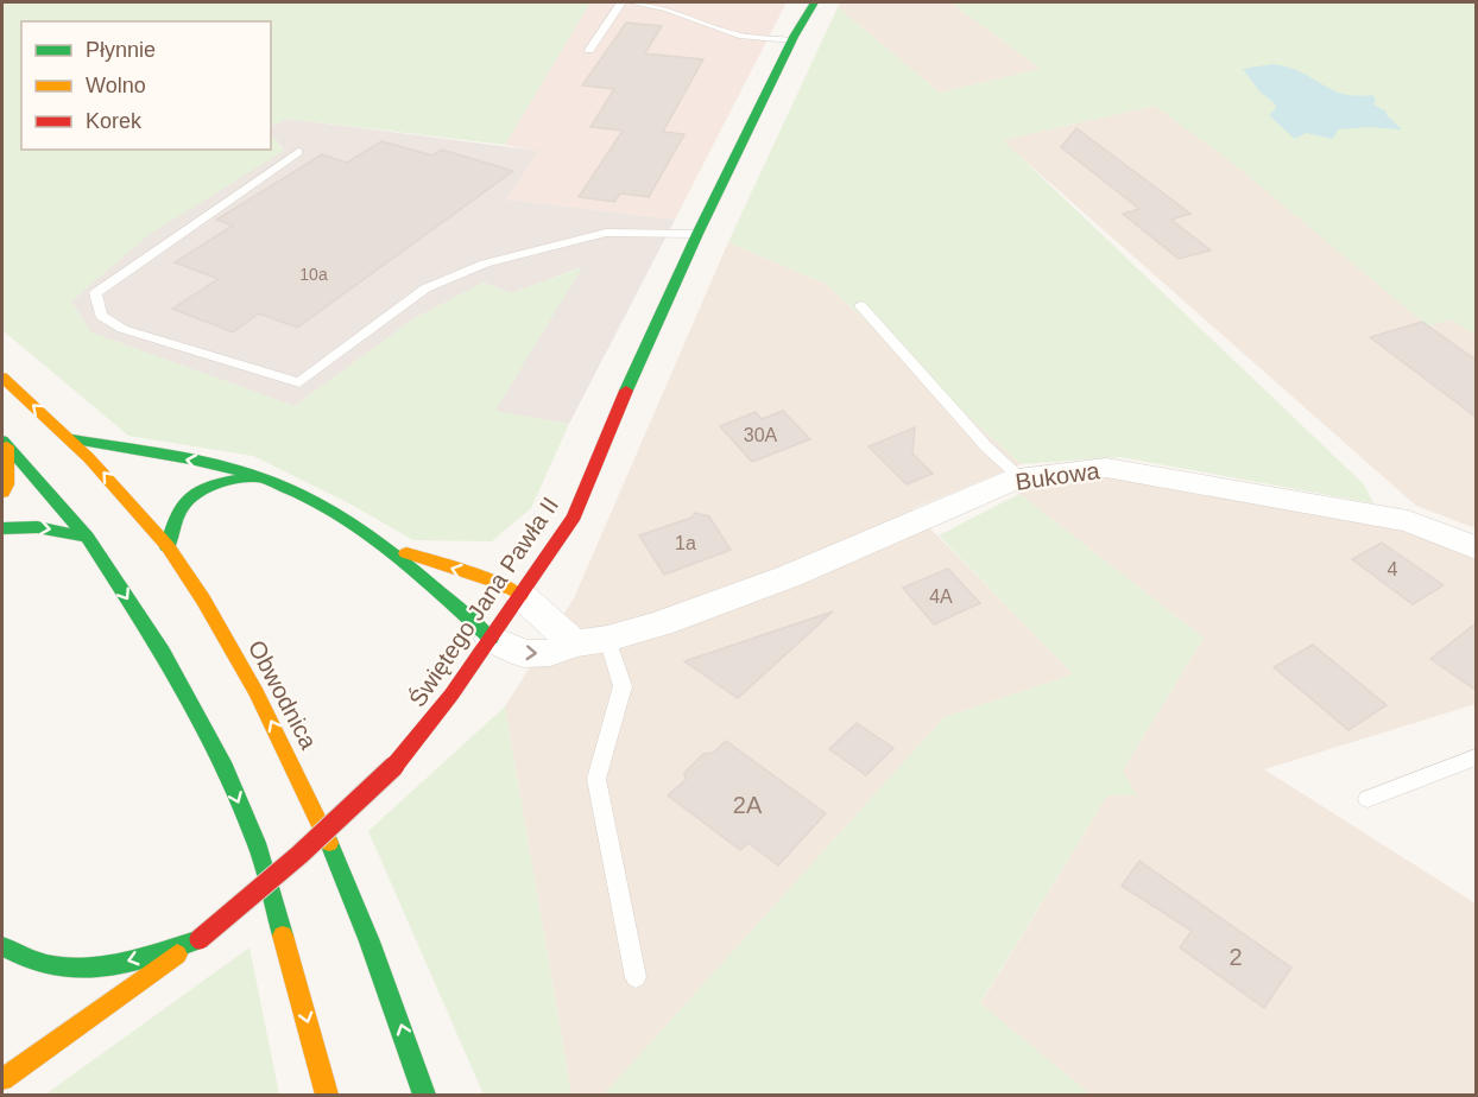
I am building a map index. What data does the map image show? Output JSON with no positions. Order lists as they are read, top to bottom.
{
  "streets": {
    "main road": ["Świętego Jana Pawła II", "Obwodnica"],
    "street": ["Bukowa"]
  },
  "crossings": [
    ["Bukowa", "Świętego Jana Pawła II"]
  ],
  "house_numbers": [
    "10a",
    "30A",
    "1a",
    "4",
    "4A",
    "2A",
    "2"
  ],
  "legend": ["Płynnie", "Wolno", "Korek"]
}
